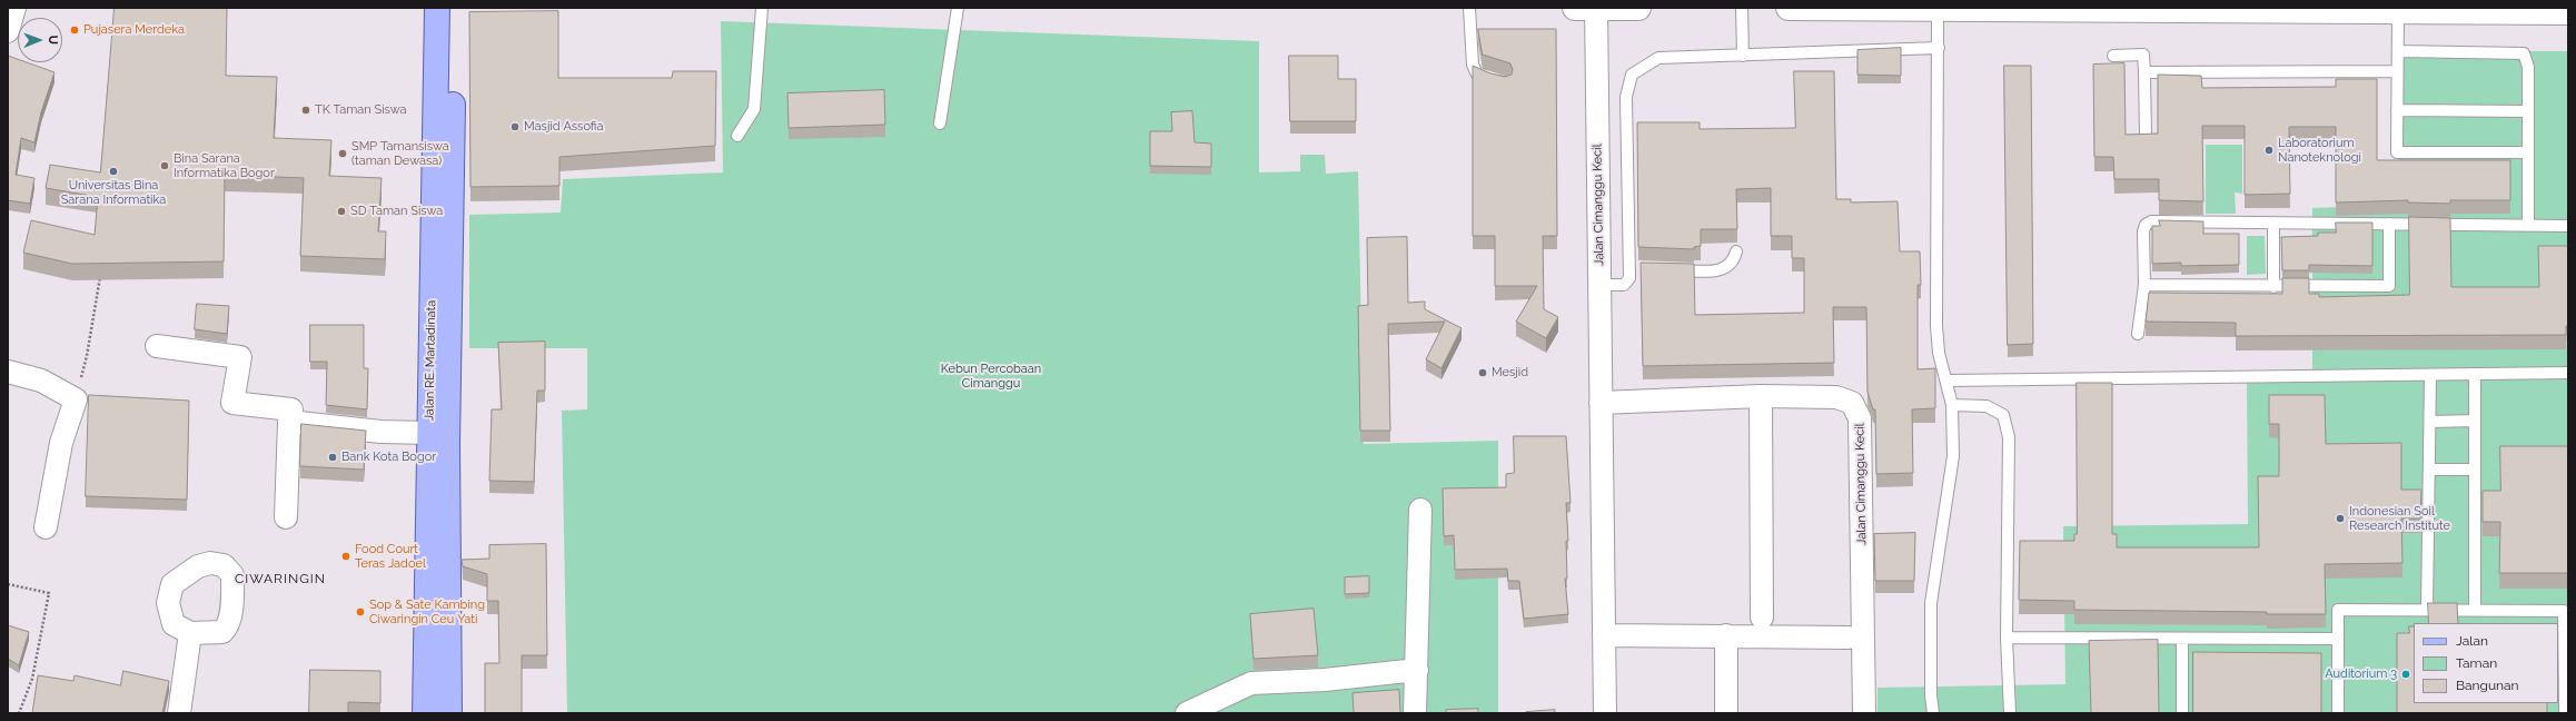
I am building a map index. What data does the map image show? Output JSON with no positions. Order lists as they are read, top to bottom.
{
  "streets": {
    "main road": ["Jalan RE. Martadinata"],
    "street": ["Jalan Cimanggu Kecil"]
  },
  "districts": ["CIWARINGIN"],
  "parks": ["Kebun Percobaan Cimanggu"],
  "places": [
    "Pujasera Merdeka",
    "TK Taman Siswa",
    "Masjid Assofia",
    "Laboratorium Nanoteknologi",
    "SMP Tamansiswa (taman Dewasa)",
    "Bina Sarana Informatika Bogor",
    "Universitas Bina Sarana Informatika",
    "SD Taman Siswa",
    "Mesjid",
    "Bank Kota Bogor",
    "Indonesian Soil Research Institute",
    "Food Court Teras Jadoel",
    "Sop & Sate Kambing Ciwaringin Ceu Yati",
    "Auditorium 3"
  ],
  "legend": ["Jalan", "Taman", "Bangunan"],
  "north": "right"
}
